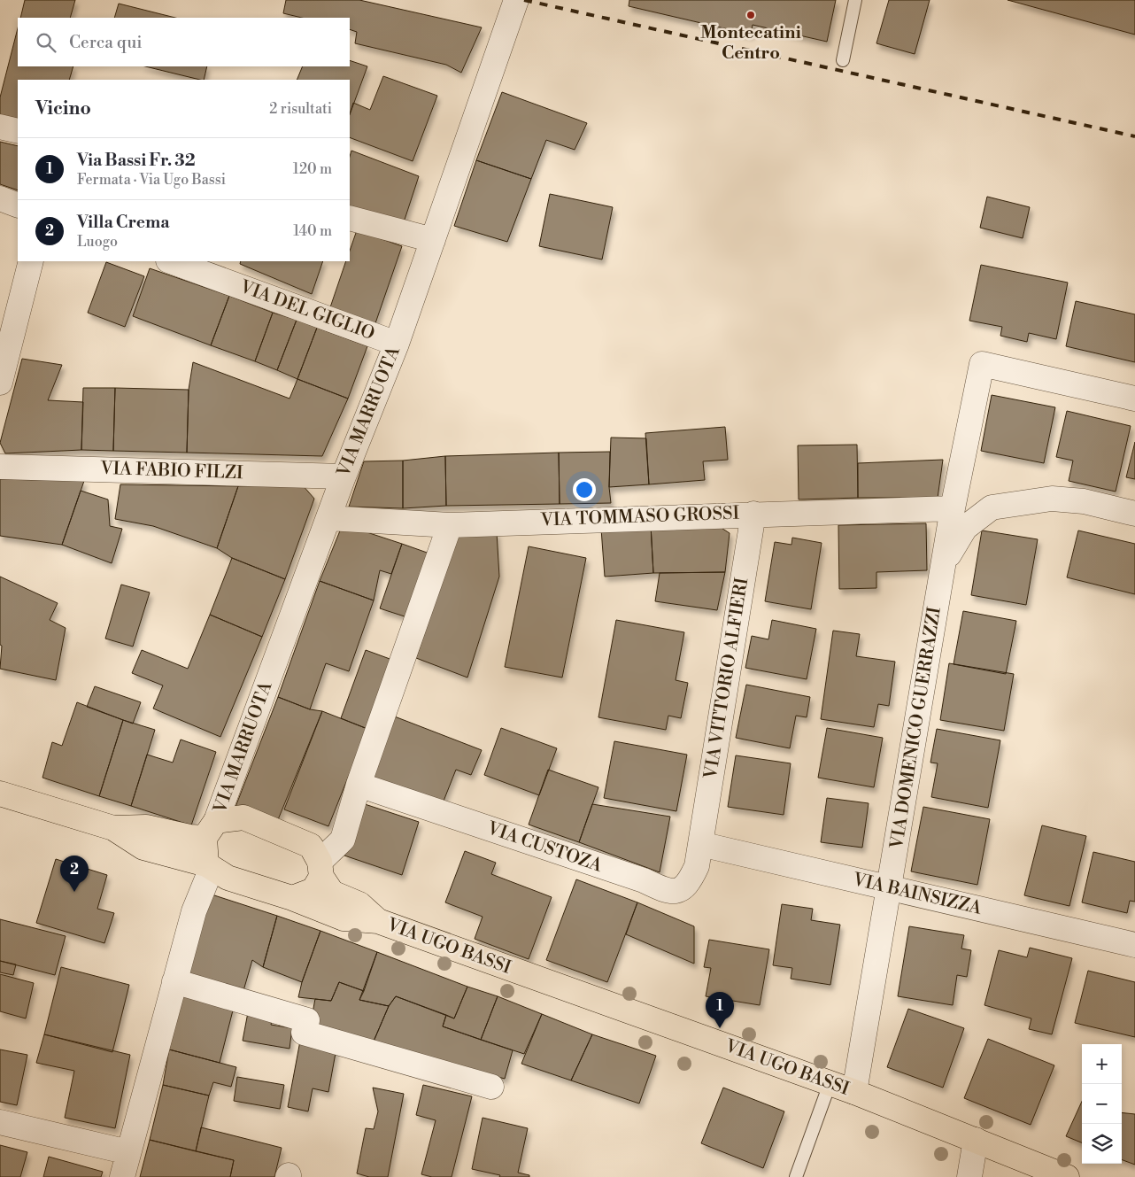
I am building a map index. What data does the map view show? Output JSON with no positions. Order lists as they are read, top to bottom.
{
  "streets": {
    "main road": ["VIA MARRUOTA", "VIA UGO BASSI"],
    "street": [
      "VIA DEL GIGLIO",
      "VIA FABIO FILZI",
      "VIA TOMMASO GROSSI",
      "VIA VITTORIO ALFIERI",
      "VIA DOMENICO GUERRAZZI",
      "VIA CUSTOZA",
      "VIA BAINSIZZA"
    ]
  },
  "crossings": [
    ["VIA DEL GIGLIO", "VIA MARRUOTA"],
    ["VIA MARRUOTA", "VIA FABIO FILZI"],
    ["VIA MARRUOTA", "VIA TOMMASO GROSSI"],
    ["VIA MARRUOTA", "VIA UGO BASSI"],
    ["VIA TOMMASO GROSSI", "VIA VITTORIO ALFIERI"],
    ["VIA TOMMASO GROSSI", "VIA DOMENICO GUERRAZZI"],
    ["VIA VITTORIO ALFIERI", "VIA CUSTOZA"],
    ["VIA VITTORIO ALFIERI", "VIA BAINSIZZA"],
    ["VIA DOMENICO GUERRAZZI", "VIA BAINSIZZA"],
    ["VIA DOMENICO GUERRAZZI", "VIA UGO BASSI"],
    ["VIA CUSTOZA", "VIA BAINSIZZA"]
  ],
  "places": ["Montecatini Centro"],
  "page": {
    "search": "Cerca qui",
    "heading": ["Vicino", "2 risultati"],
    "list": [
      {
        "mark": "1",
        "name": "Via Bassi Fr. 32",
        "note": "Fermata · Via Ugo Bassi",
        "value": "120 m"
      },
      {
        "mark": "2",
        "name": "Villa Crema",
        "note": "Luogo",
        "value": "140 m"
      }
    ],
    "pins": ["2", "1"],
    "map_buttons": ["+", "−"]
  }
}
